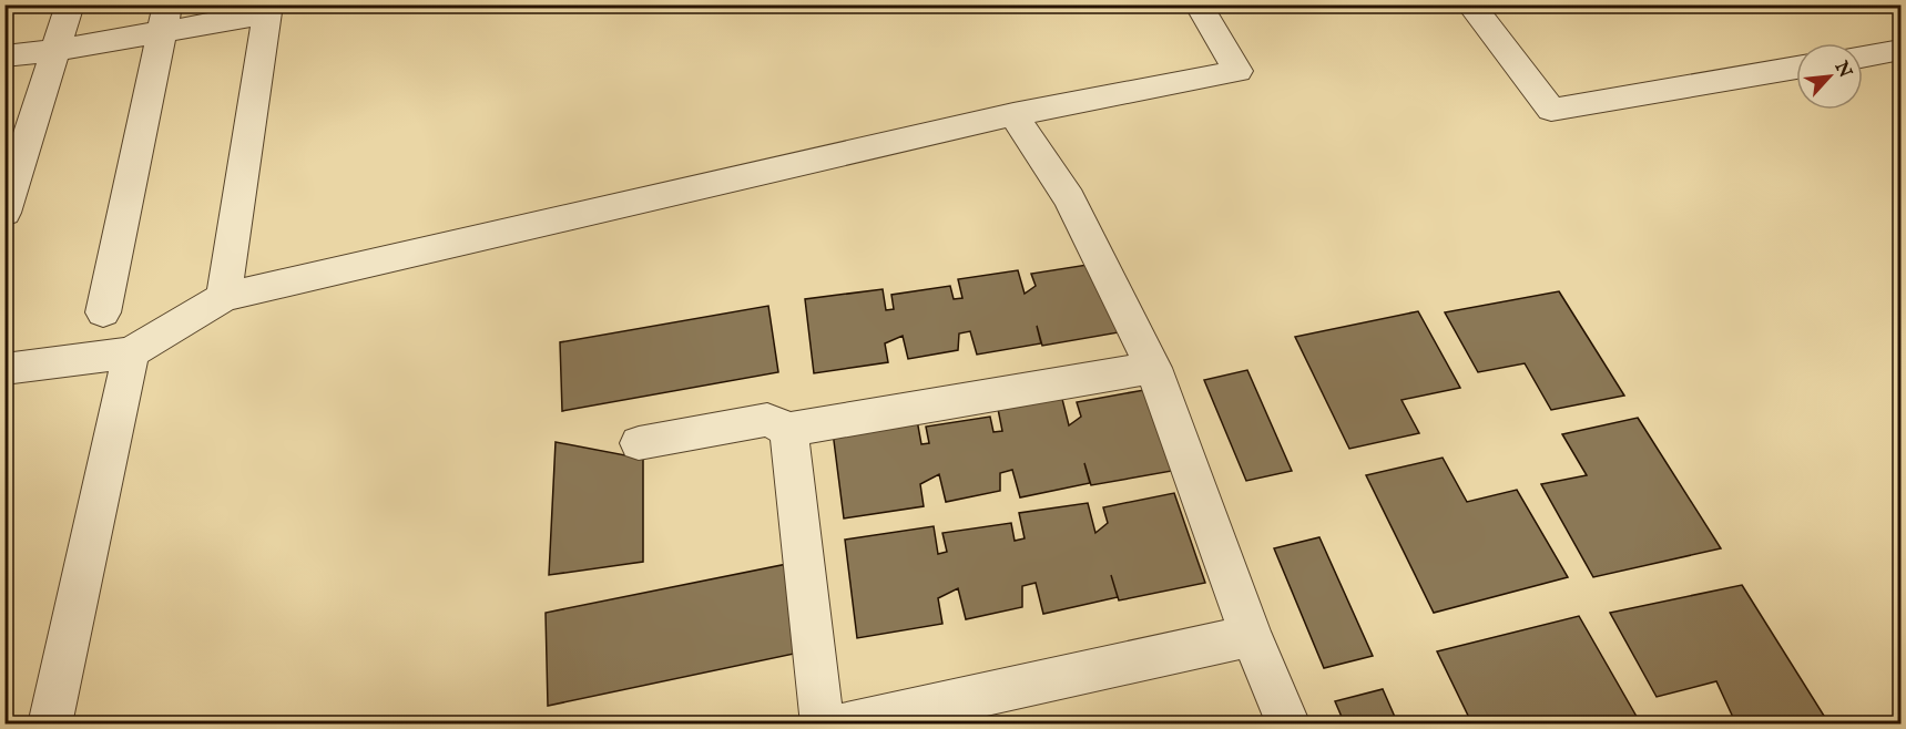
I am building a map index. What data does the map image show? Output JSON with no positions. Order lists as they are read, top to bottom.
{
  "north": "top right"
}
